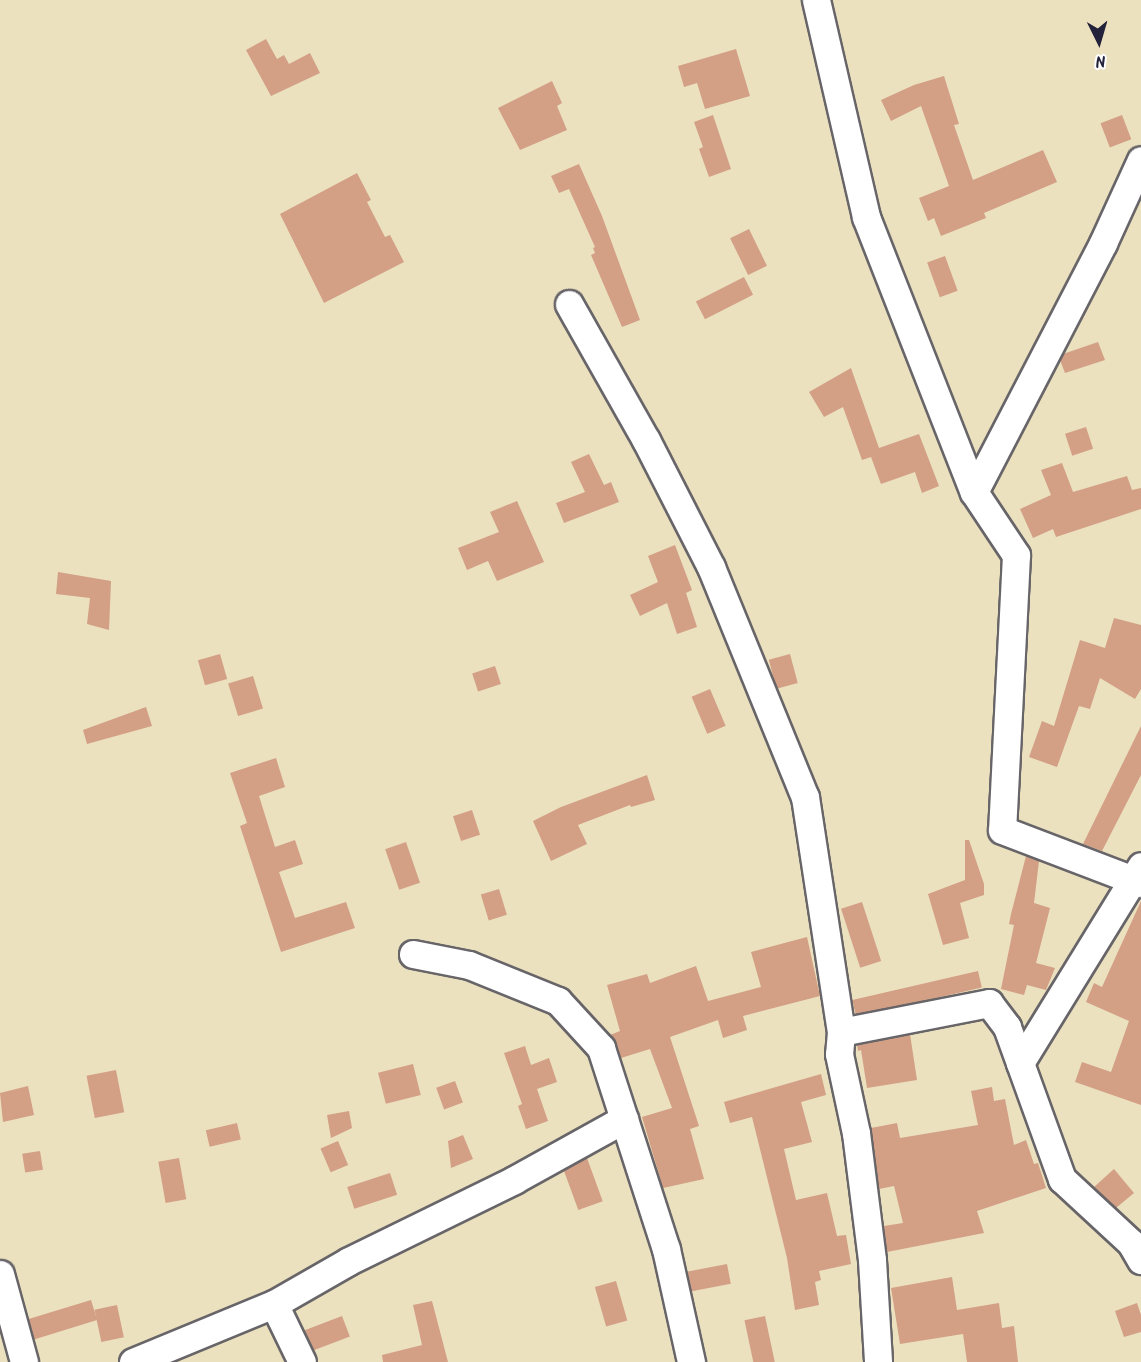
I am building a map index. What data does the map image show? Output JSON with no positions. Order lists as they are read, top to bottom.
{
  "north": "bottom"
}
